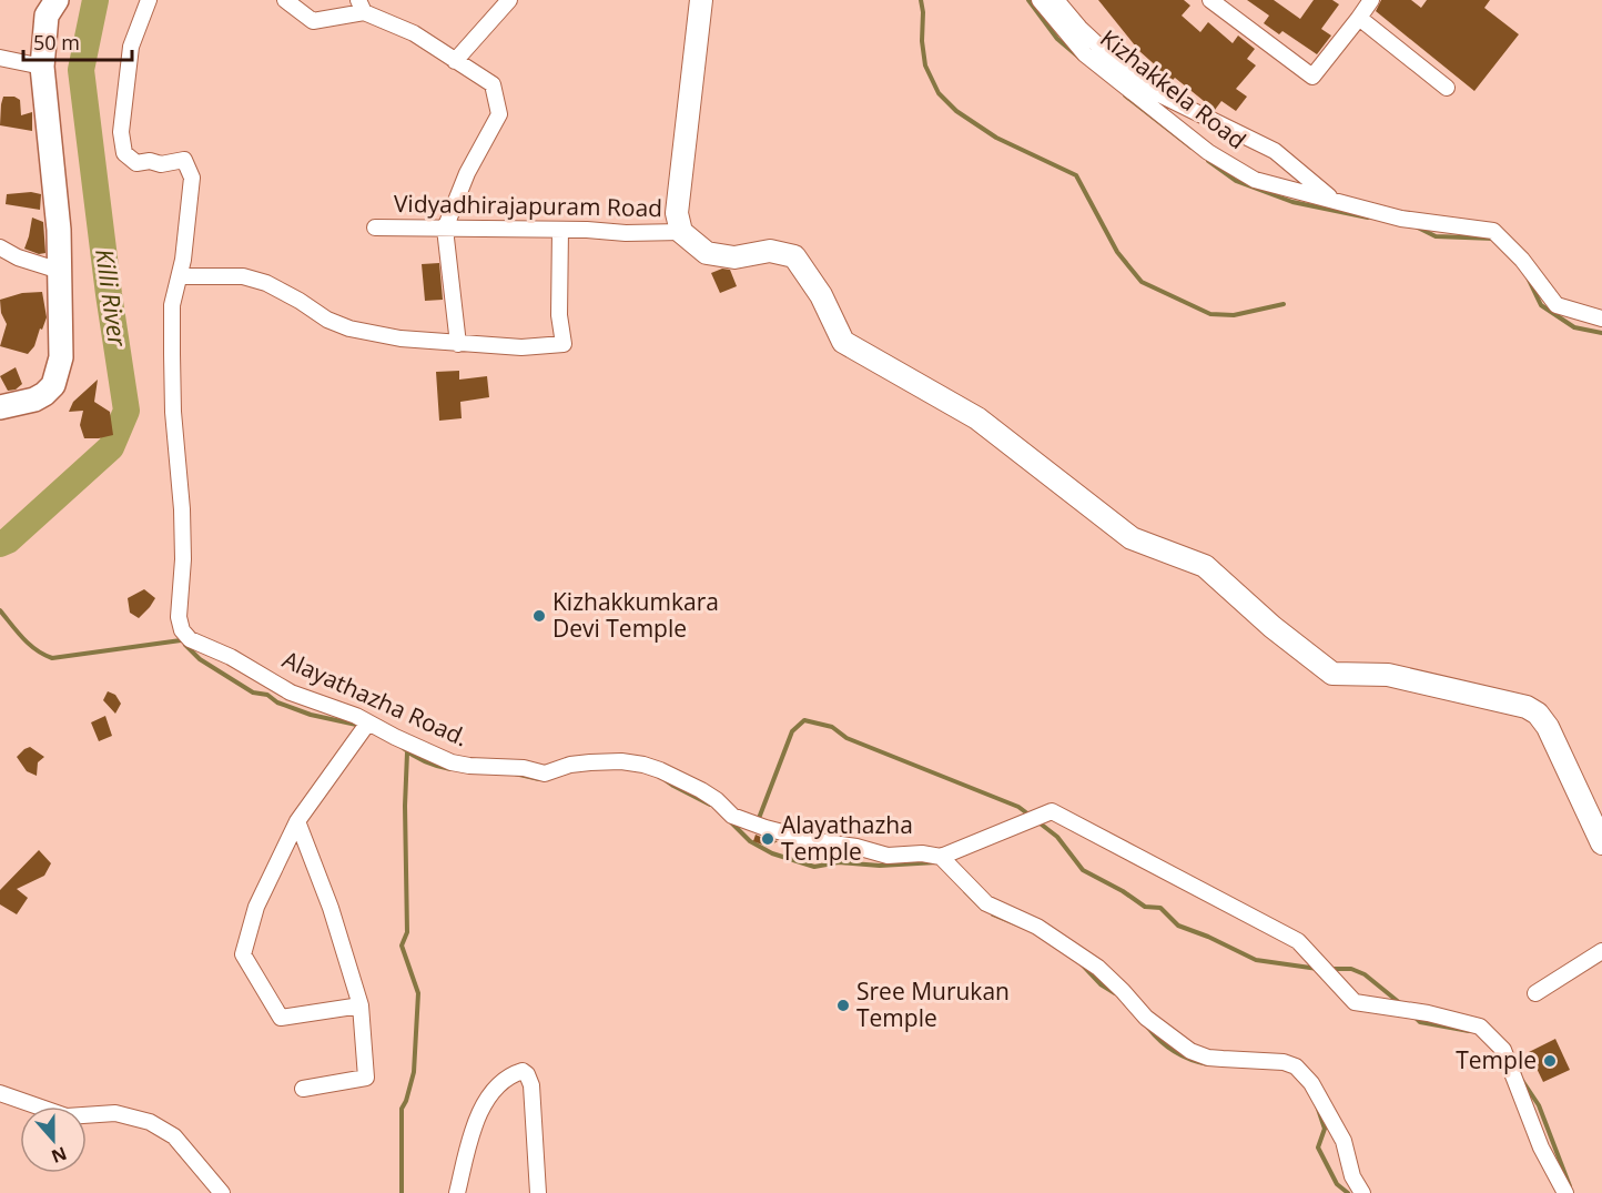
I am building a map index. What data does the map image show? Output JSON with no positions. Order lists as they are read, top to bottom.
{
  "streets": {
    "street": ["Kizhakkela Road", "Vidyadhirajapuram Road", "Alayathazha Road."]
  },
  "water": ["Killi River"],
  "places": [
    "Kizhakkumkara Devi Temple",
    "Alayathazha Temple",
    "Sree Murukan Temple",
    "Temple"
  ],
  "scale_bar": "50 m",
  "north": "bottom"
}
